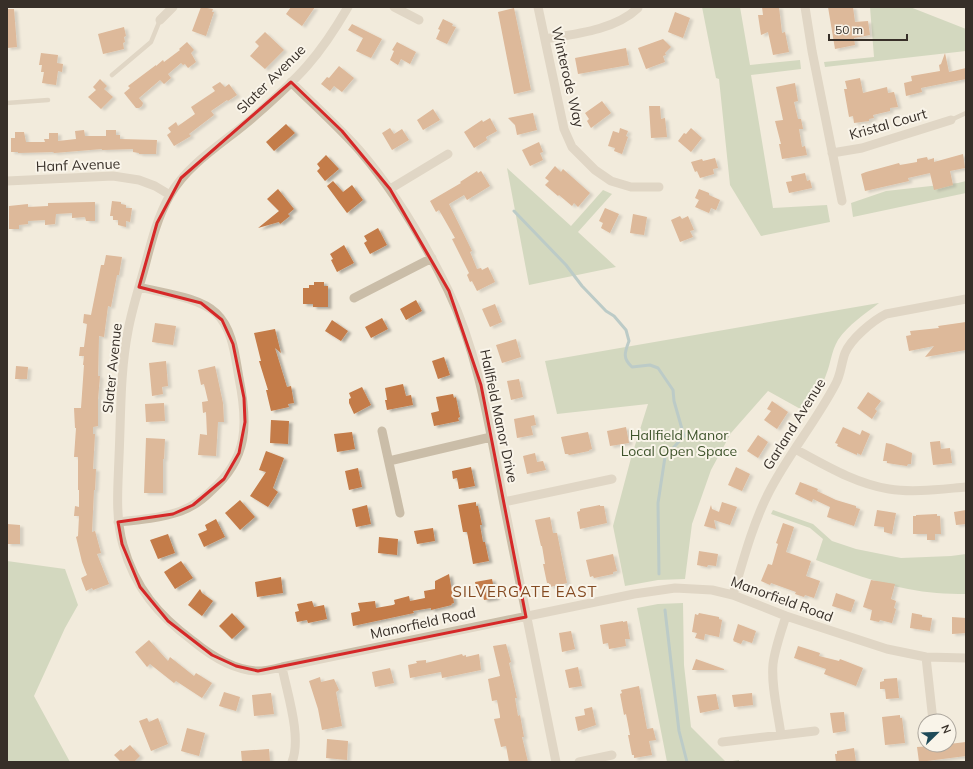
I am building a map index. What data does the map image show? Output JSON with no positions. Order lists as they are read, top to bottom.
{
  "streets": {
    "street": [
      "Winterode Way",
      "Slater Avenue",
      "Kristal Court",
      "Hanf Avenue",
      "Hallfield Manor Drive",
      "Garland Avenue",
      "Manorfield Road"
    ]
  },
  "crossings": [
    ["Slater Avenue", "Hanf Avenue"],
    ["Slater Avenue", "Hallfield Manor Drive"],
    ["Slater Avenue", "Manorfield Road"],
    ["Hallfield Manor Drive", "Manorfield Road"],
    ["Garland Avenue", "Manorfield Road"]
  ],
  "districts": ["SILVERGATE EAST"],
  "parks": ["Hallfield Manor Local Open Space"],
  "scale_bar": "50 m",
  "north": "top right"
}
